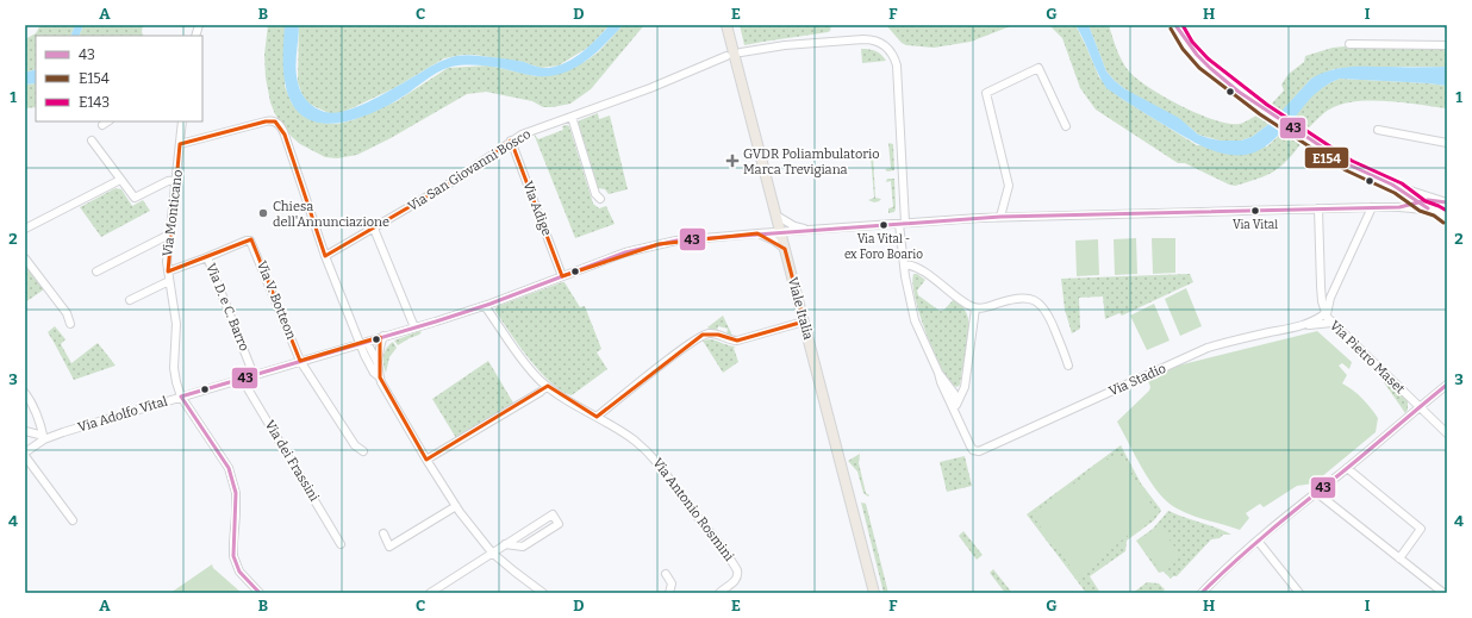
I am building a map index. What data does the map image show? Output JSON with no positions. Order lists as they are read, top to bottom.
{
  "streets": {
    "main road": ["Viale Italia"],
    "street": [
      "Via San Giovanni Bosco",
      "Via Adige",
      "Via Monticano",
      "Via V. Botteon",
      "Via D. e C. Barro",
      "Via Pietro Maset",
      "Via Stadio",
      "Via Adolfo Vital",
      "Via dei Frassini",
      "Via Antonio Rosmini"
    ]
  },
  "crossings": [
    ["Via San Giovanni Bosco", "Via Adige"],
    ["Via Adige", "Via Adolfo Vital"],
    ["Via Monticano", "Via Adolfo Vital"],
    ["Via V. Botteon", "Via D. e C. Barro"],
    ["Via V. Botteon", "Via Adolfo Vital"],
    ["Via D. e C. Barro", "Via Adolfo Vital"],
    ["Viale Italia", "Via Adolfo Vital"],
    ["Via Pietro Maset", "Via Stadio"],
    ["Via Pietro Maset", "Via Adolfo Vital"],
    ["Via Adolfo Vital", "Via dei Frassini"],
    ["Via Adolfo Vital", "Via Antonio Rosmini"]
  ],
  "places": {
    "health": ["GVDR Poliambulatorio Marca Trevigiana"],
    "other": ["Via Vital", "Chiesa dell'Annunciazione", "Via Vital - ex Foro Boario"]
  },
  "lines": ["transit line 43", "transit line E143", "transit line E154"],
  "legend": ["43", "E154", "E143"],
  "grid": {
    "columns": [
      "A",
      "B",
      "C",
      "D",
      "E",
      "F",
      "G",
      "H",
      "I"
    ],
    "rows": [
      "1",
      "2",
      "3",
      "4"
    ]
  }
}
